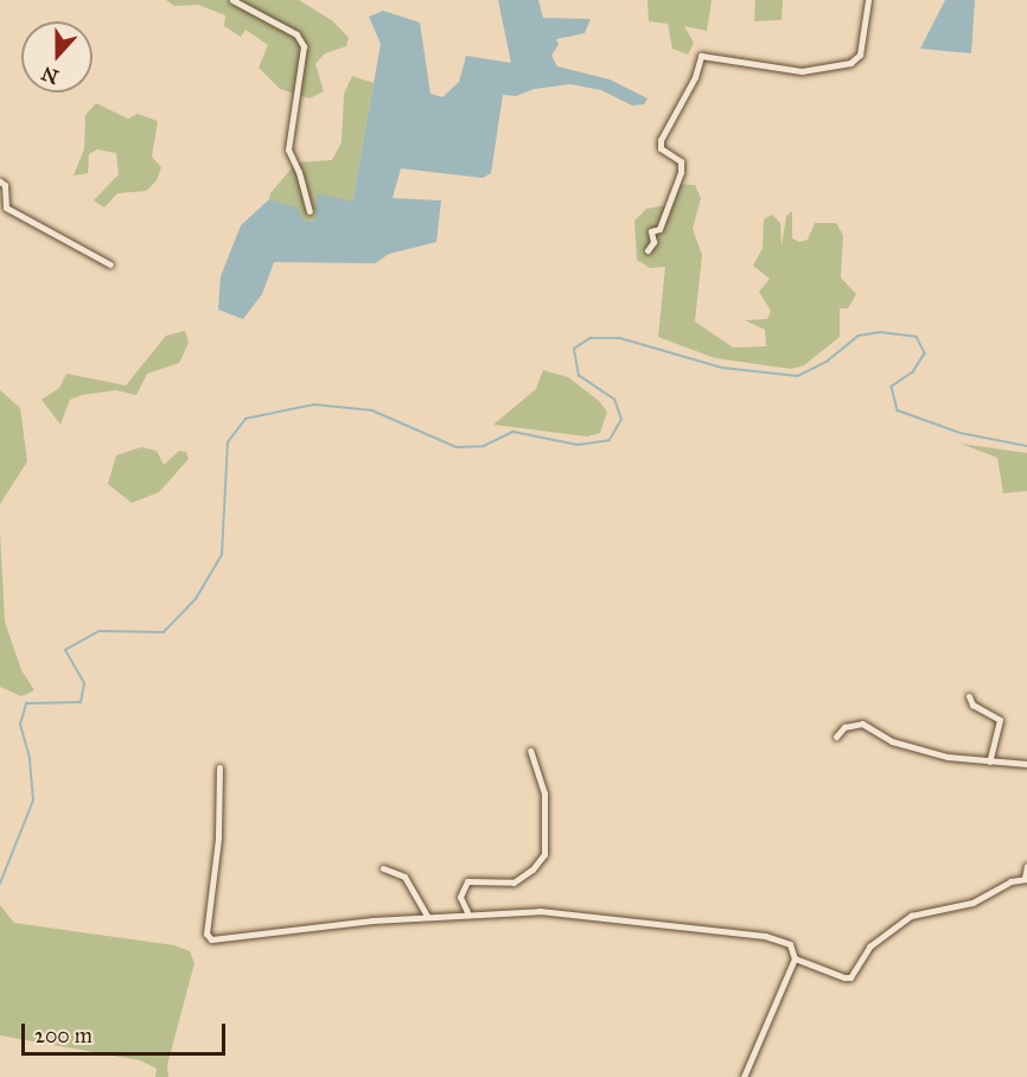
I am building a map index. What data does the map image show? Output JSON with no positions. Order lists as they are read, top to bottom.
{
  "scale_bar": "200 m",
  "north": "bottom"
}
